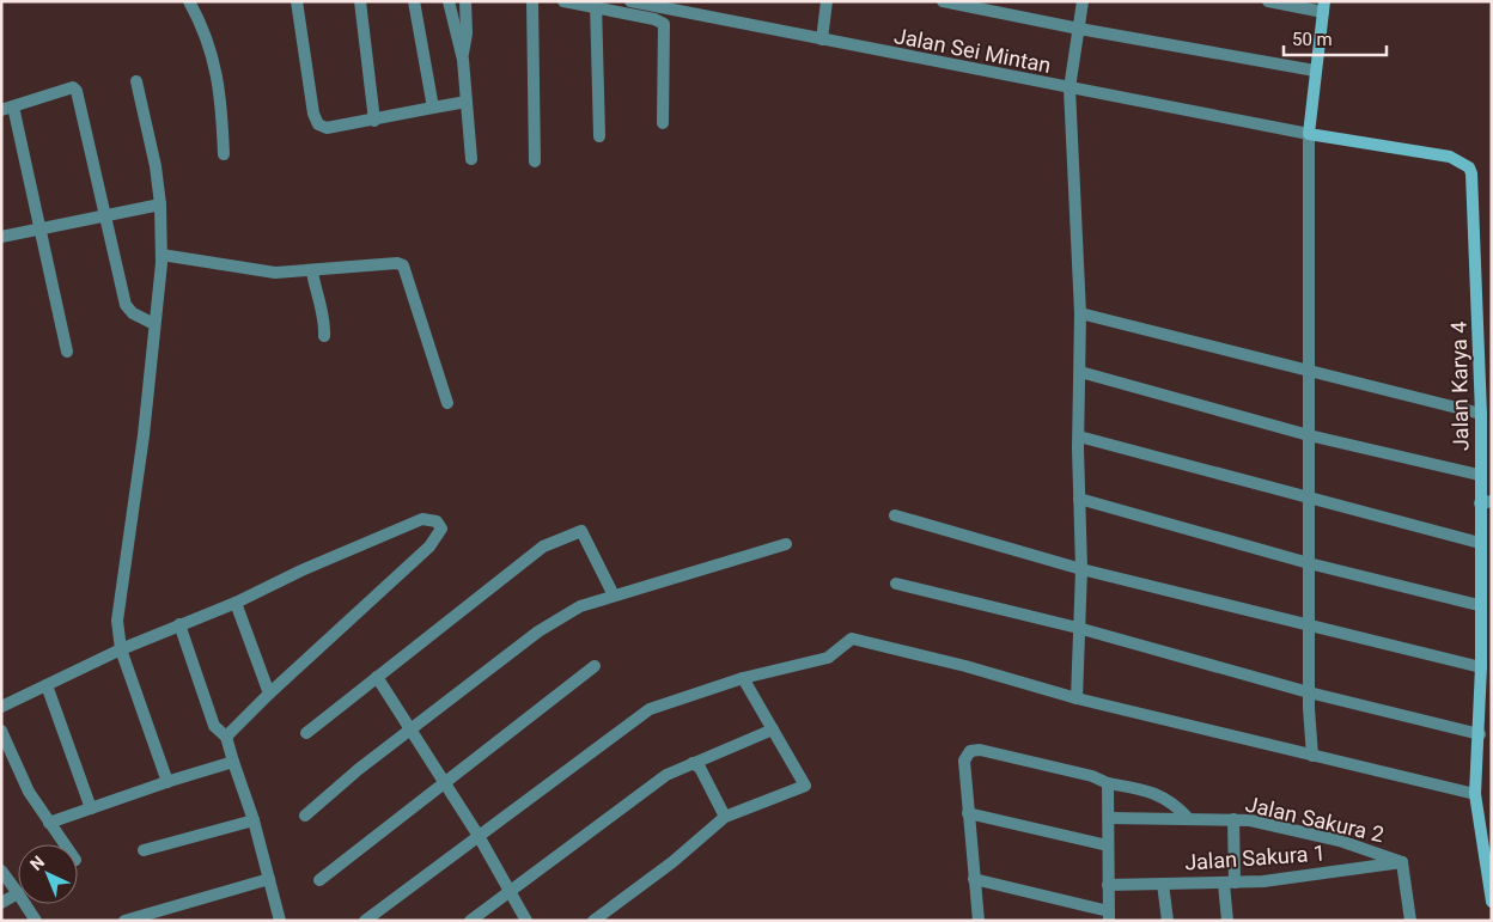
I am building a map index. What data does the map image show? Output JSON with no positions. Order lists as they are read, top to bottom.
{
  "streets": {
    "main road": ["Jalan Karya 4"],
    "street": ["Jalan Sei Mintan", "Jalan Sakura 2", "Jalan Sakura 1"]
  },
  "crossings": [
    ["Jalan Sei Mintan", "Jalan Karya 4"],
    ["Jalan Sakura 2", "Jalan Sakura 1"]
  ],
  "scale_bar": "50 m",
  "north": "top left"
}
